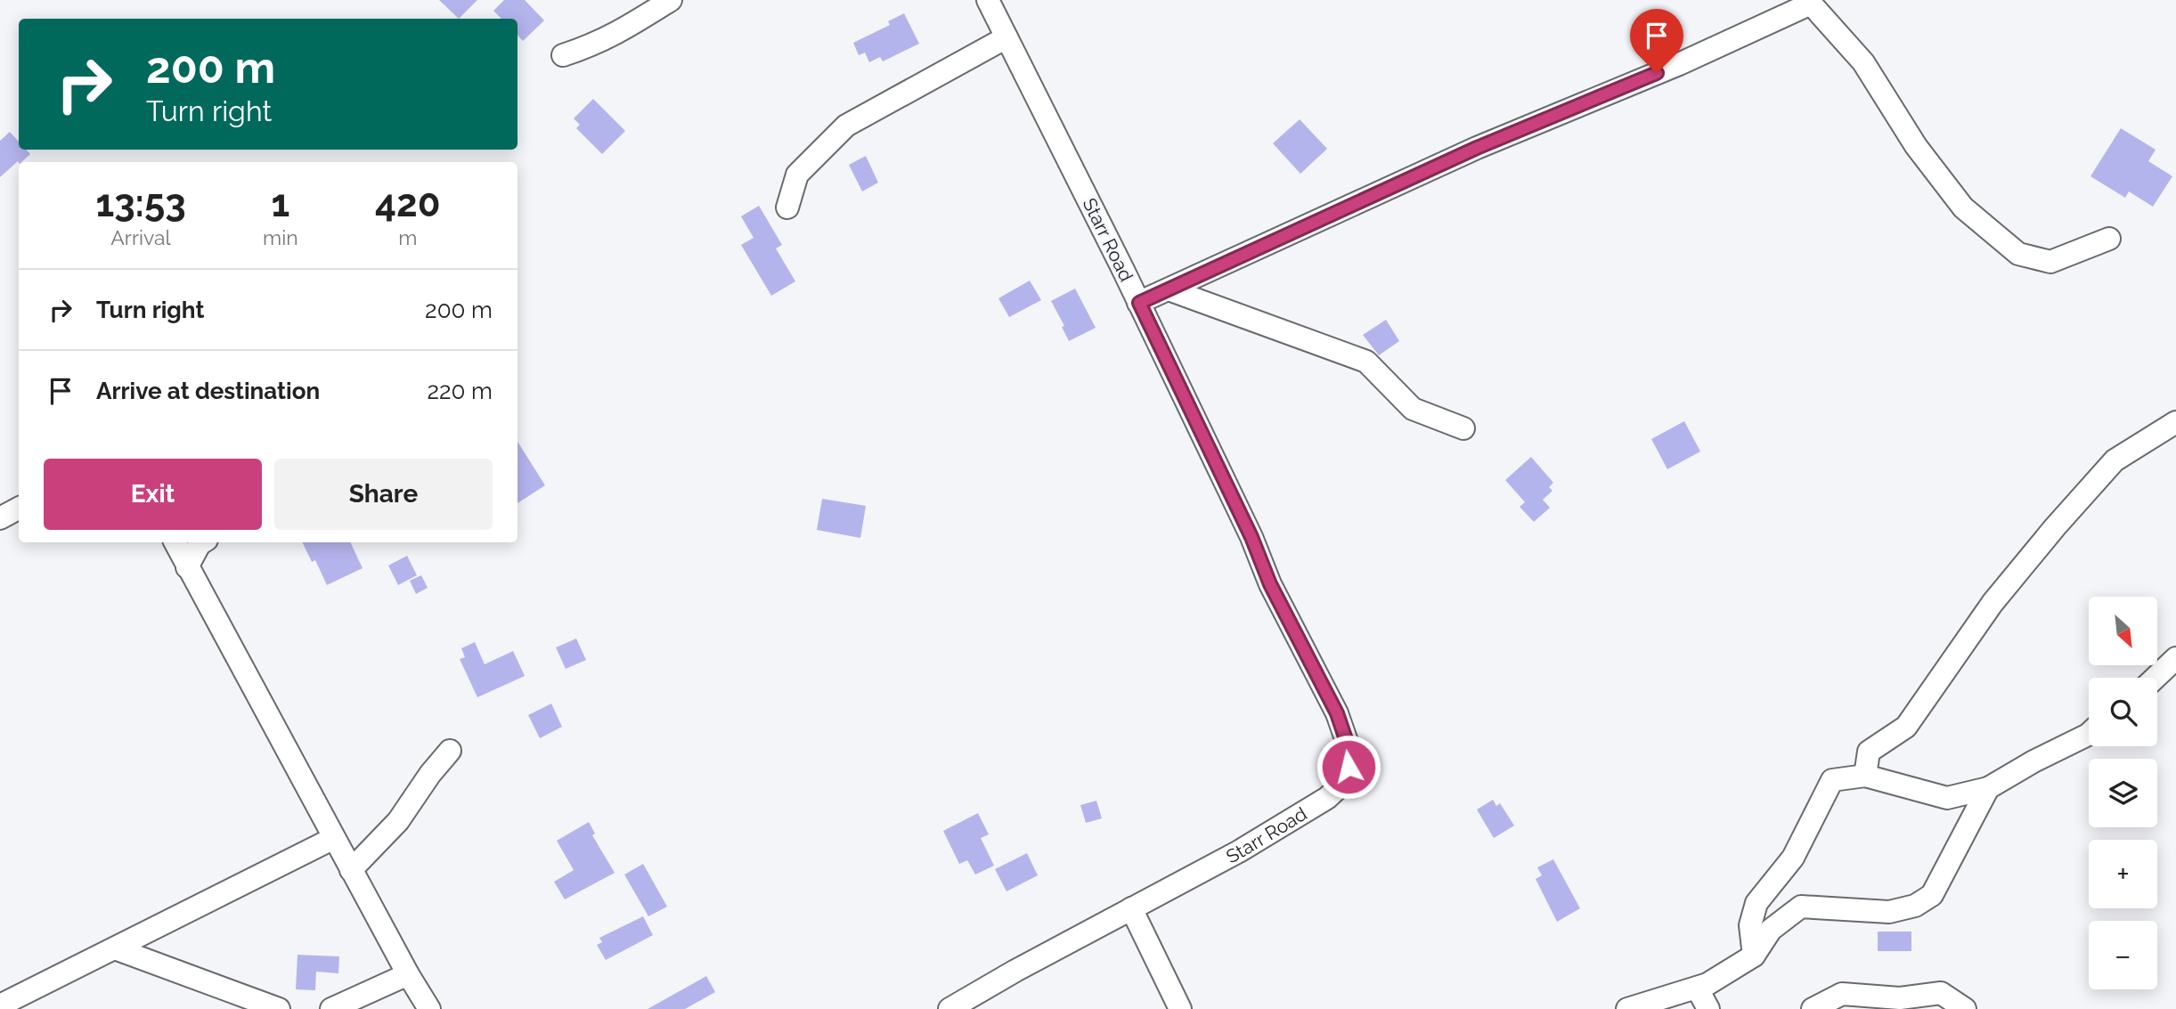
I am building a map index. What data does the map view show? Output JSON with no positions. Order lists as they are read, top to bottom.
{
  "streets": {
    "street": ["Starr Road"]
  },
  "north": "bottom right",
  "page": {
    "turn": ["200 m", "Turn right"],
    "eta": [
      "13:53",
      "Arrival",
      "1",
      "min",
      "420",
      "m"
    ],
    "list": [
      {
        "name": "Turn right",
        "value": "200 m"
      },
      {
        "name": "Arrive at destination",
        "value": "220 m"
      }
    ],
    "buttons": ["Exit", "Share"],
    "map_buttons": ["+", "−"]
  }
}
